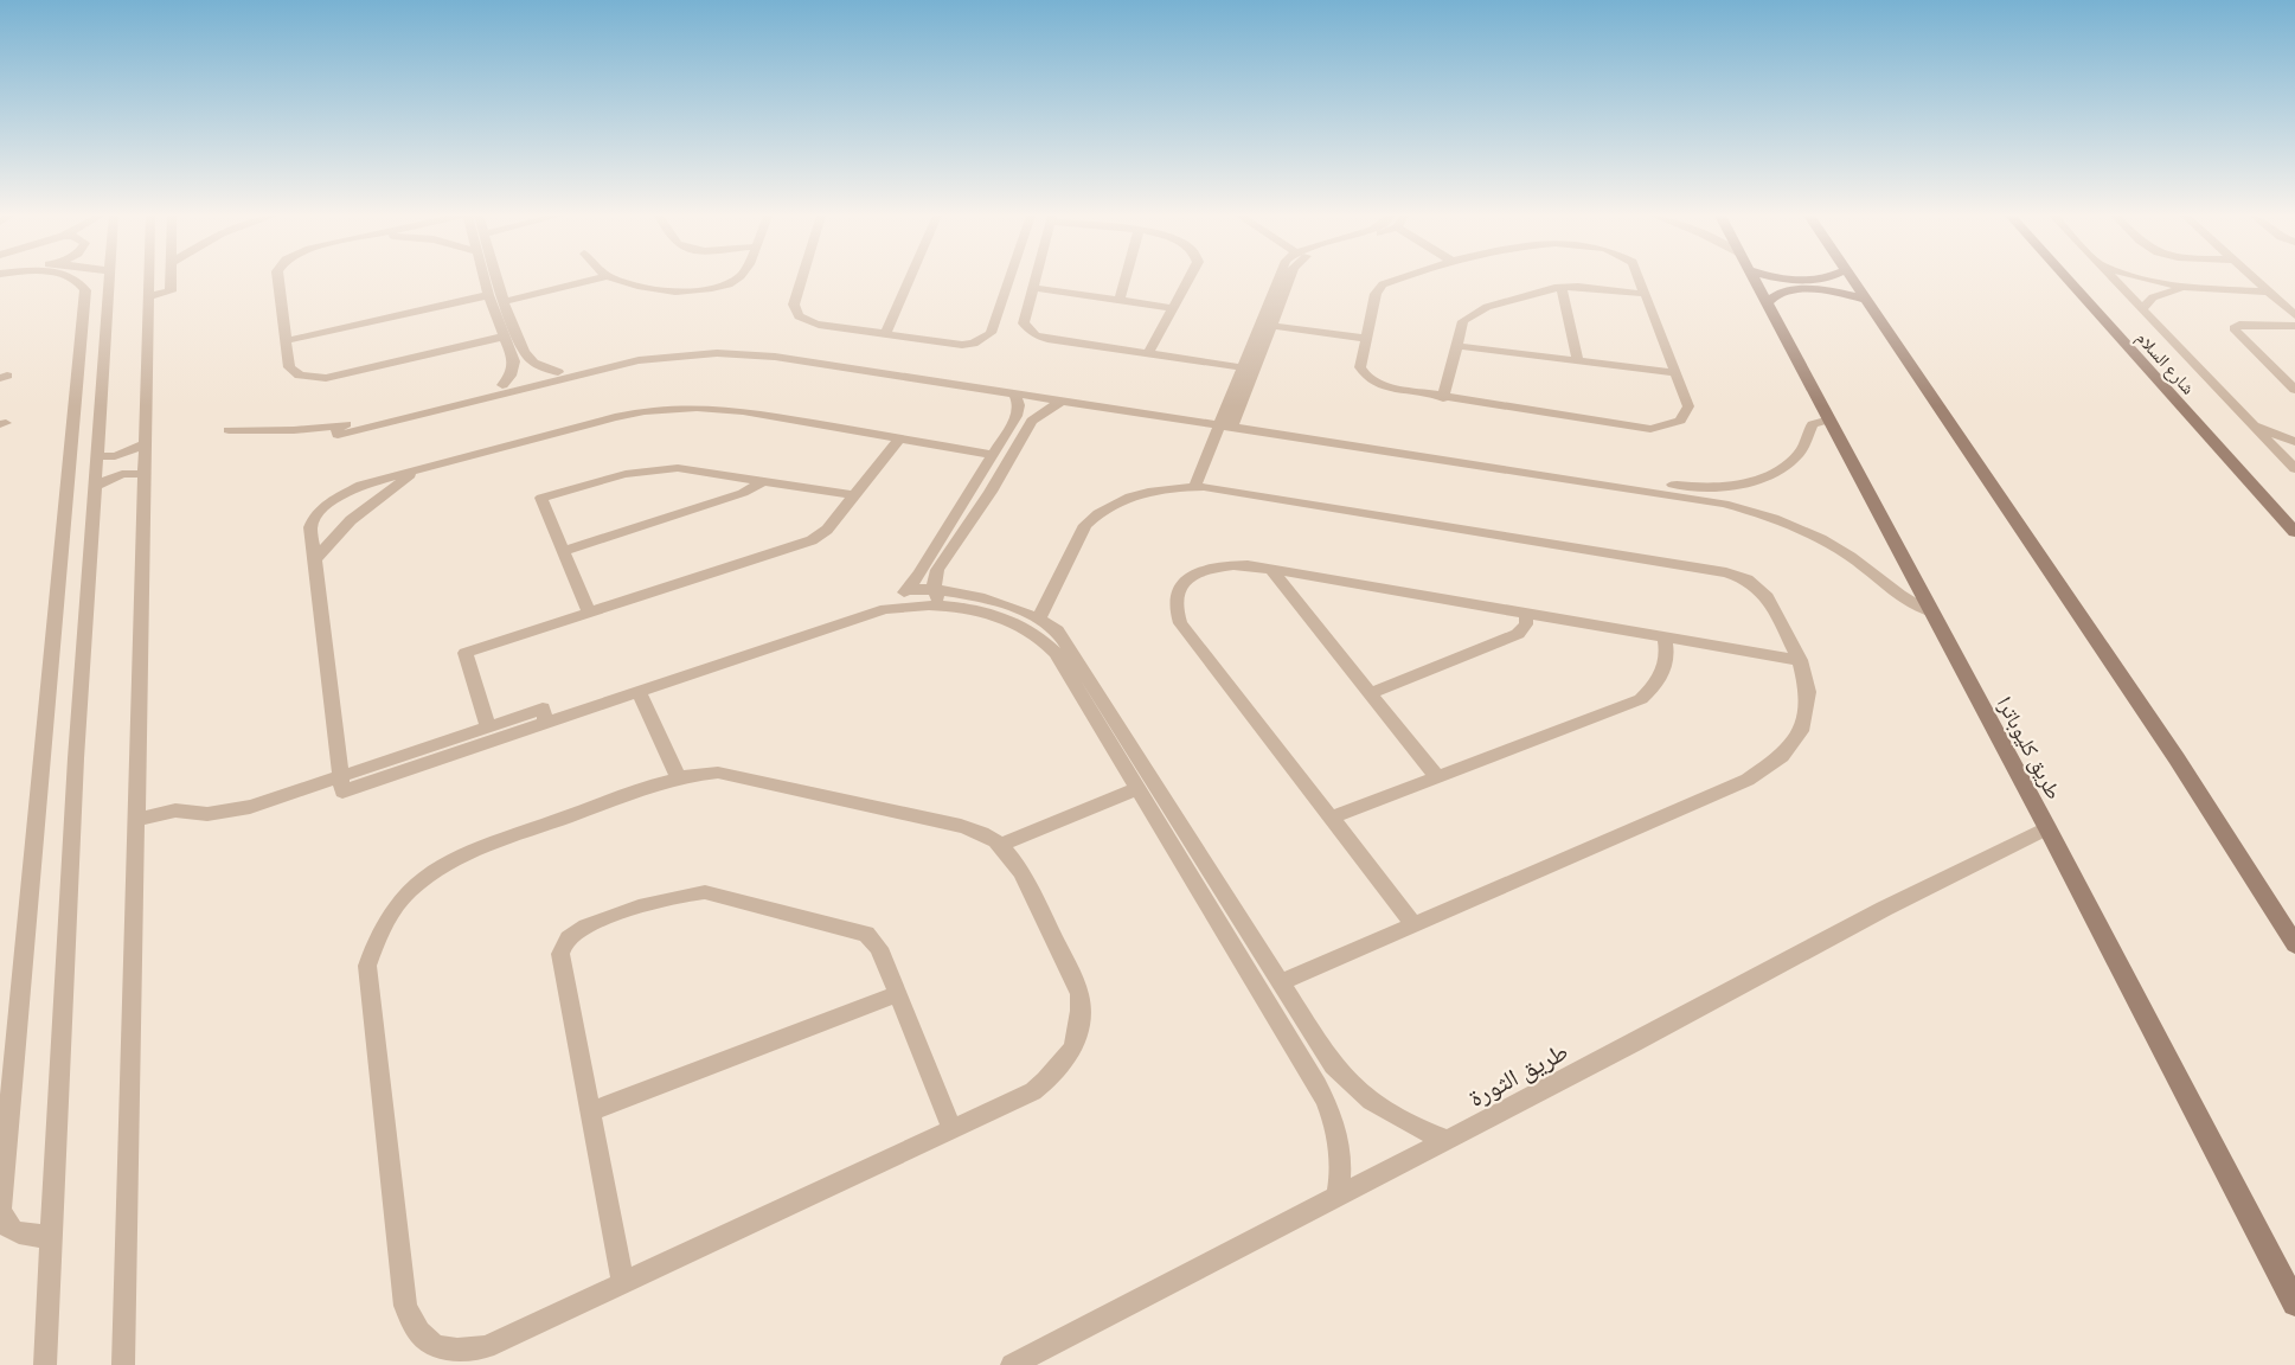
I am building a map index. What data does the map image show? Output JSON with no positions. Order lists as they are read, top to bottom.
{
  "streets": {
    "main road": ["شارع السلام", "طريق كليوباترا"],
    "street": ["طريق الثورة"]
  },
  "crossings": [
    ["طريق كليوباترا", "طريق الثورة"]
  ]
}
